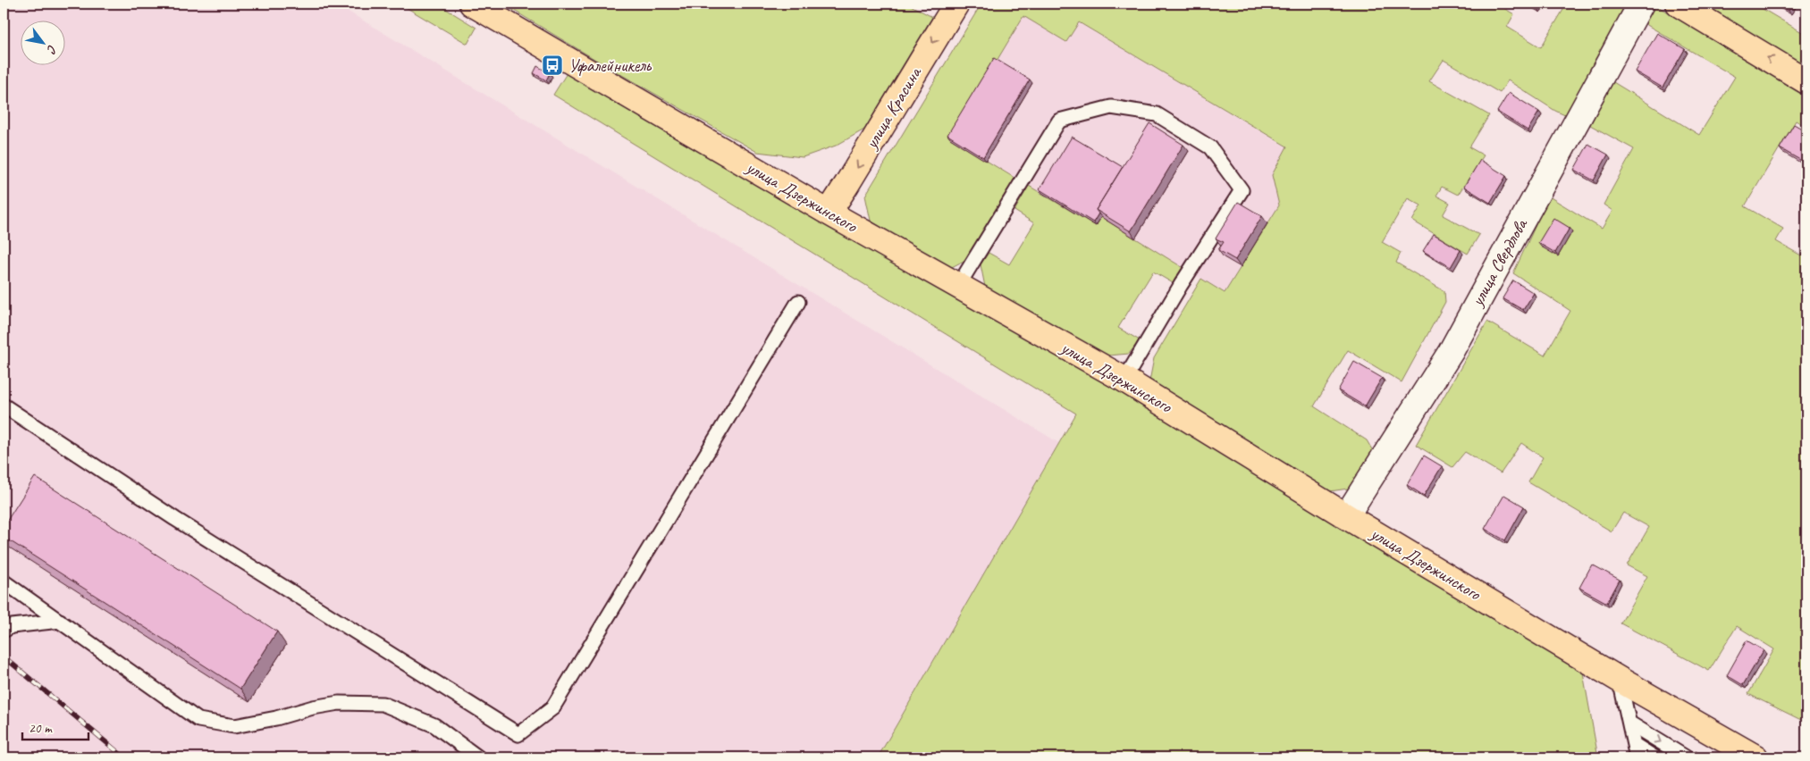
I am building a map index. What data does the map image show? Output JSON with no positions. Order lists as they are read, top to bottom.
{
  "streets": {
    "main road": ["улица Красина", "улица Дзержинского"],
    "street": ["улица Свердлова"]
  },
  "crossings": [
    ["улица Красина", "улица Дзержинского"],
    ["улица Дзержинского", "улица Свердлова"]
  ],
  "one_way": ["улица Красина"],
  "places": {
    "bus stop": ["Уфалейникель"]
  },
  "scale_bar": "20 m",
  "north": "bottom right"
}
